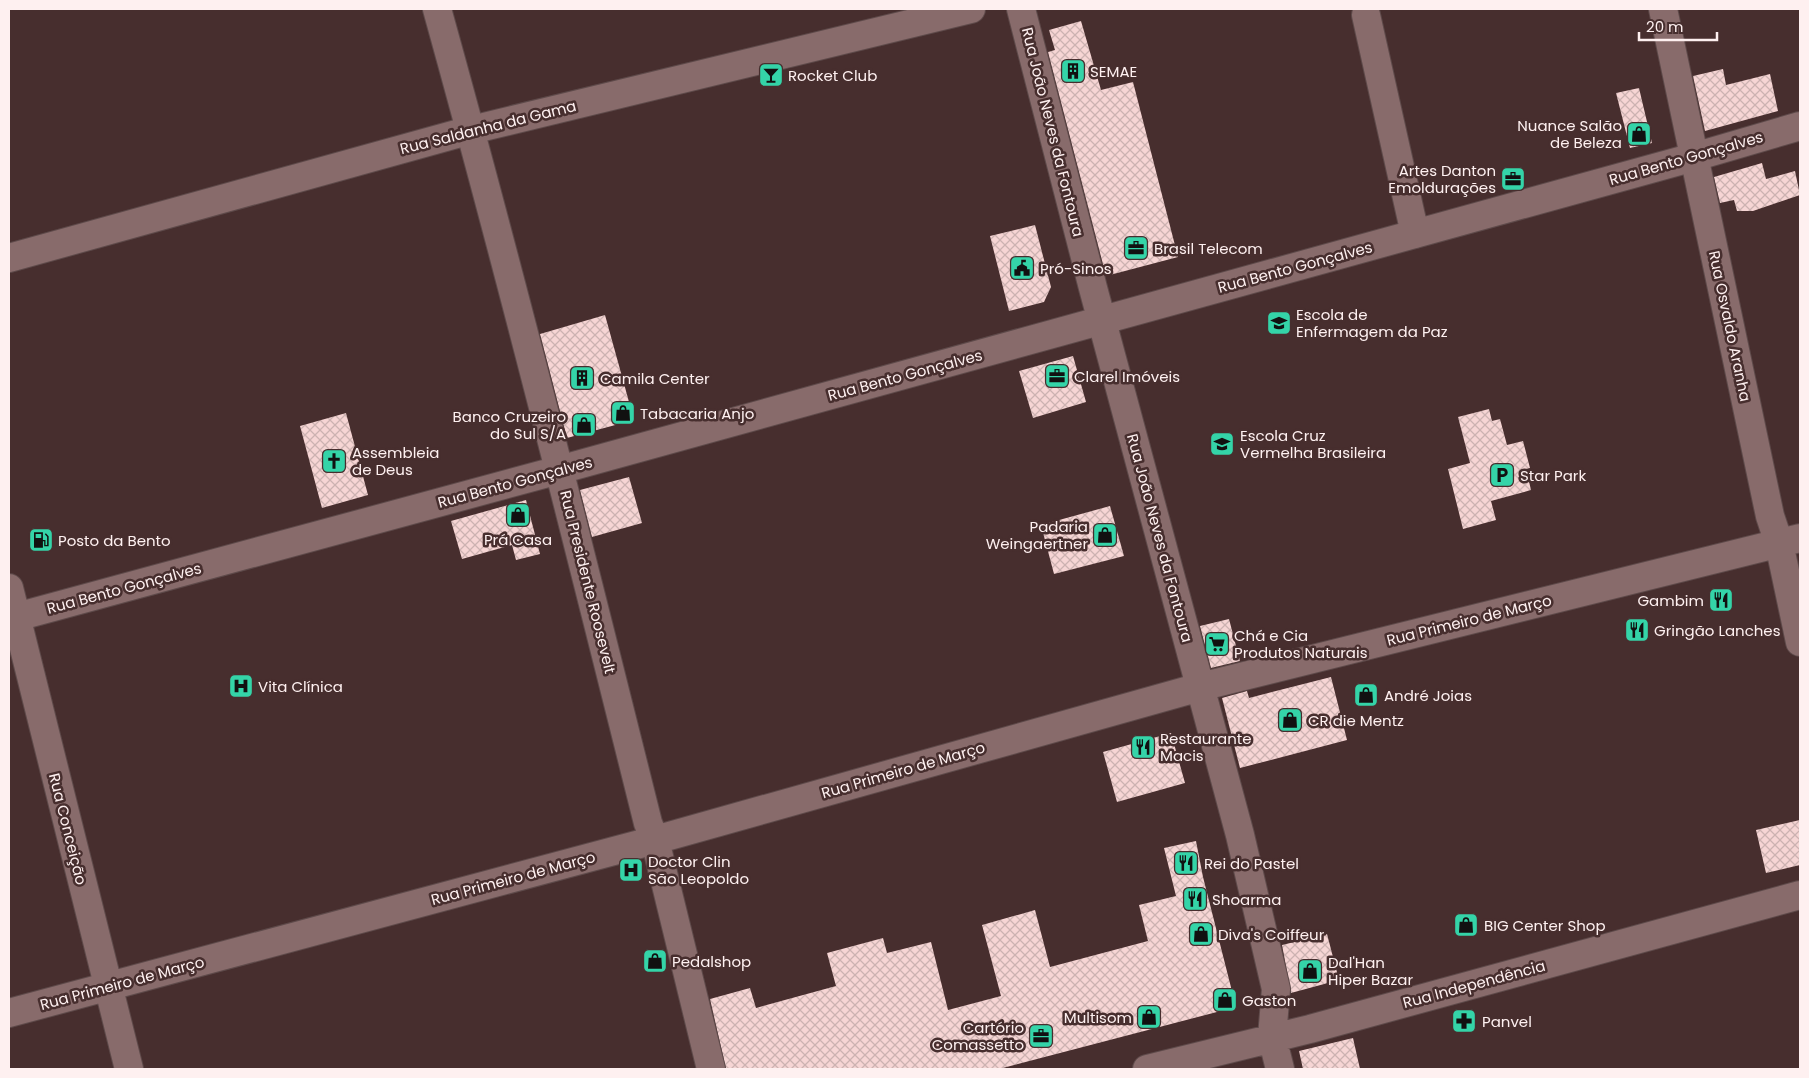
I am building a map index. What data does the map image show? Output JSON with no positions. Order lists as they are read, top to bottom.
{
  "streets": {
    "street": [
      "Rua Saldanha da Gama",
      "Rua João Neves da Fontoura",
      "Rua Bento Gonçalves",
      "Rua Osvaldo Aranha",
      "Rua Presidente Roosevelt",
      "Rua Primeiro de Março",
      "Rua Conceição",
      "Rua Independência"
    ]
  },
  "crossings": [
    ["Rua Saldanha da Gama", "Rua Presidente Roosevelt"],
    ["Rua João Neves da Fontoura", "Rua Bento Gonçalves"],
    ["Rua João Neves da Fontoura", "Rua Primeiro de Março"],
    ["Rua João Neves da Fontoura", "Rua Independência"],
    ["Rua Bento Gonçalves", "Rua Osvaldo Aranha"],
    ["Rua Bento Gonçalves", "Rua Presidente Roosevelt"],
    ["Rua Bento Gonçalves", "Rua Conceição"],
    ["Rua Osvaldo Aranha", "Rua Primeiro de Março"],
    ["Rua Presidente Roosevelt", "Rua Primeiro de Março"],
    ["Rua Primeiro de Março", "Rua Conceição"]
  ],
  "places": {
    "building": ["SEMAE", "Camila Center"],
    "bar": ["Rocket Club"],
    "shop": [
      "Nuance Salão de Beleza",
      "Tabacaria Anjo",
      "Banco Cruzeiro do Sul S/A",
      "Prá Casa",
      "Padaria Weingaertner",
      "André Joias",
      "CR die Mentz",
      "BIG Center Shop",
      "Diva's Coiffeur",
      "Pedalshop",
      "Dal'Han Hiper Bazar",
      "Gaston",
      "Multisom"
    ],
    "office": [
      "Artes Danton Emoldurações",
      "Brasil Telecom",
      "Clarel Imóveis",
      "Cartório Comassetto"
    ],
    "public building": ["Pró-Sinos"],
    "school or university": ["Escola de Enfermagem da Paz", "Escola Cruz Vermelha Brasileira"],
    "church": ["Assembleia de Deus"],
    "parking": ["Star Park"],
    "fuel station": ["Posto da Bento"],
    "restaurant": [
      "Gambim",
      "Gringão Lanches",
      "Restaurante Macis",
      "Rei do Pastel",
      "Shoarma"
    ],
    "supermarket": ["Chá e Cia Produtos Naturais"],
    "hospital": ["Vita Clínica", "Doctor Clin São Leopoldo"],
    "pharmacy": ["Panvel"]
  },
  "scale_bar": "20 m"
}
